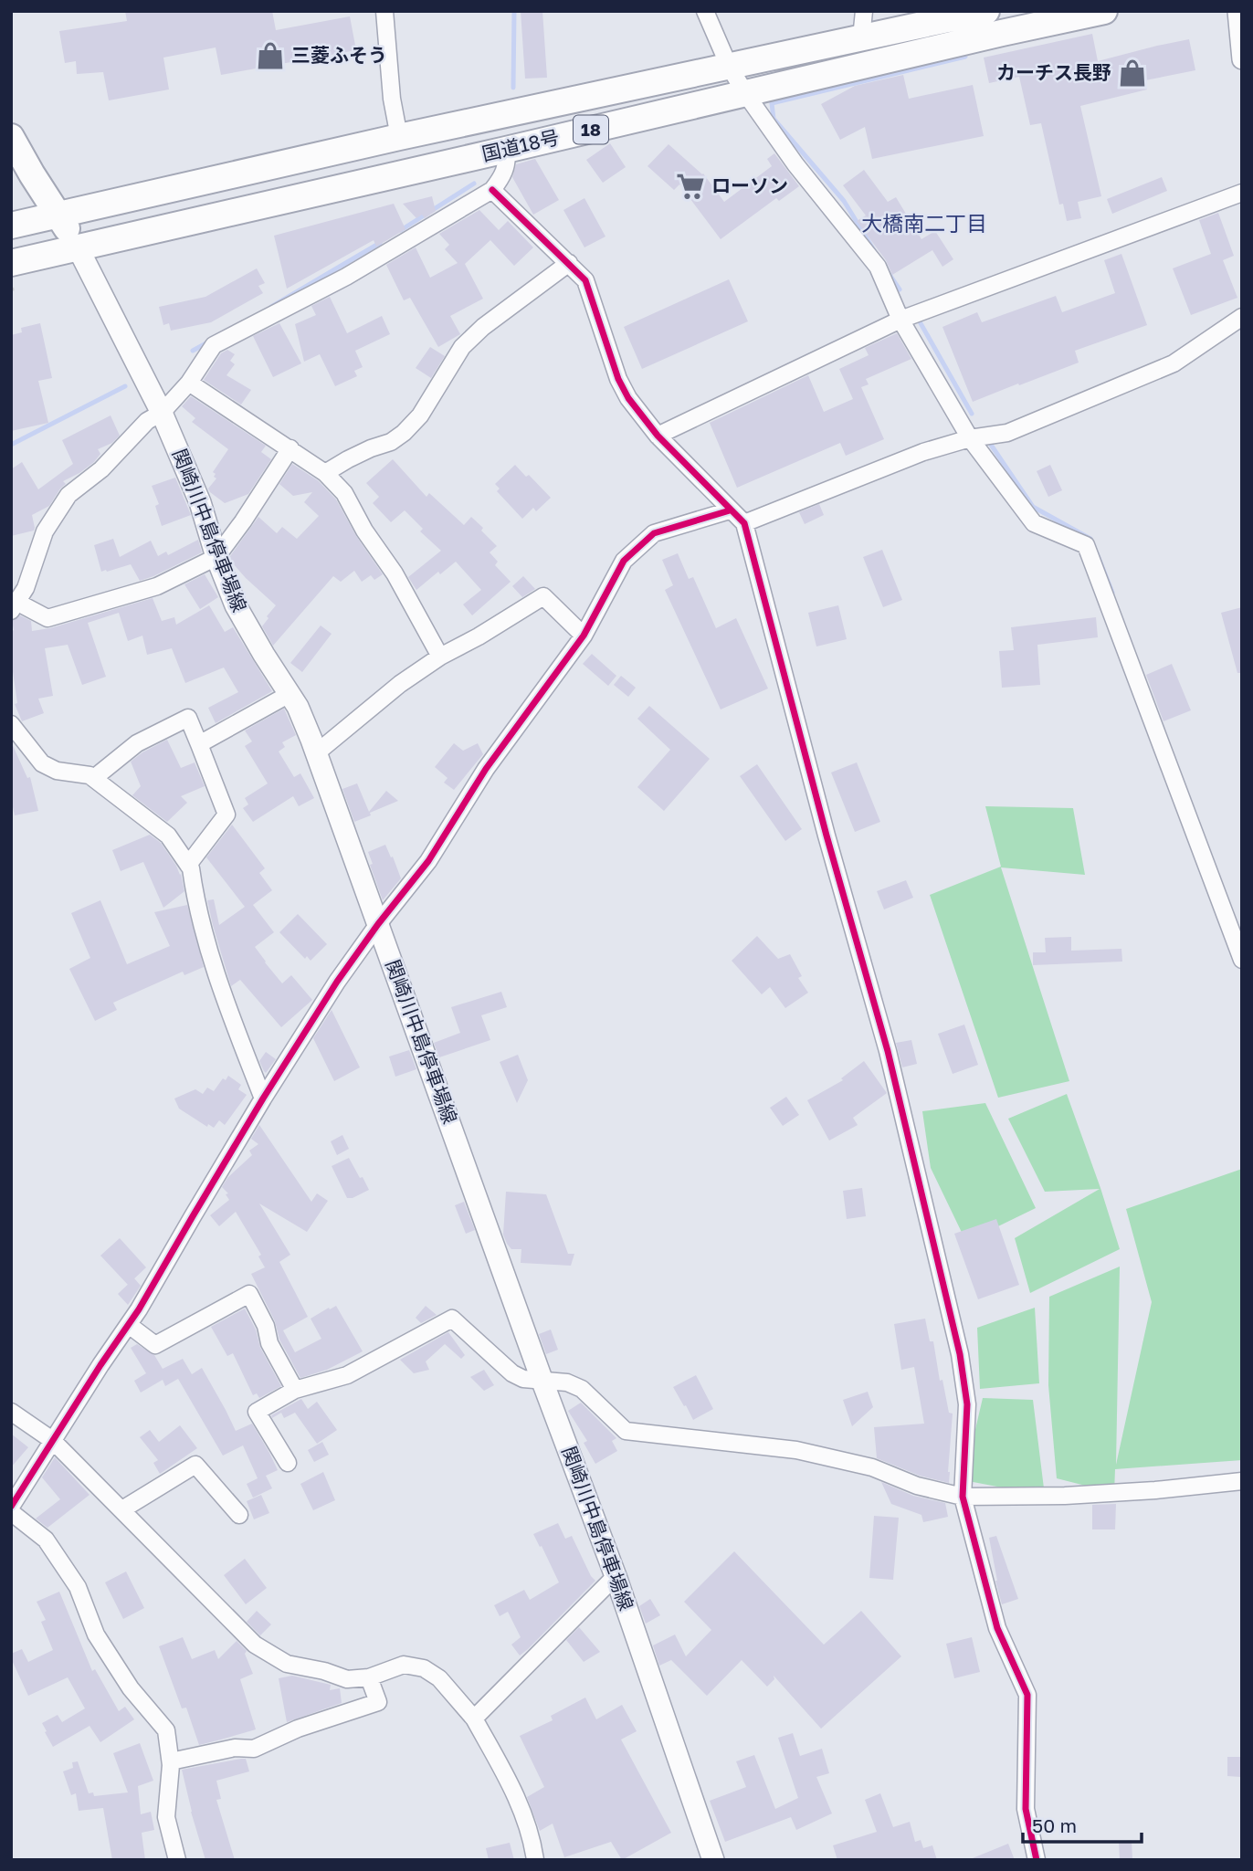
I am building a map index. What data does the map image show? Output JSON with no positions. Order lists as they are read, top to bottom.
{
  "streets": {
    "highway": ["18", "国道18号"],
    "main road": ["関崎川中島停車場線"]
  },
  "crossings": [
    ["国道18号", "関崎川中島停車場線"]
  ],
  "districts": ["大橋南二丁目"],
  "places": {
    "shop": ["三菱ふそう", "カーチス長野"],
    "supermarket": ["ローソン"]
  },
  "scale_bar": "50 m"
}
